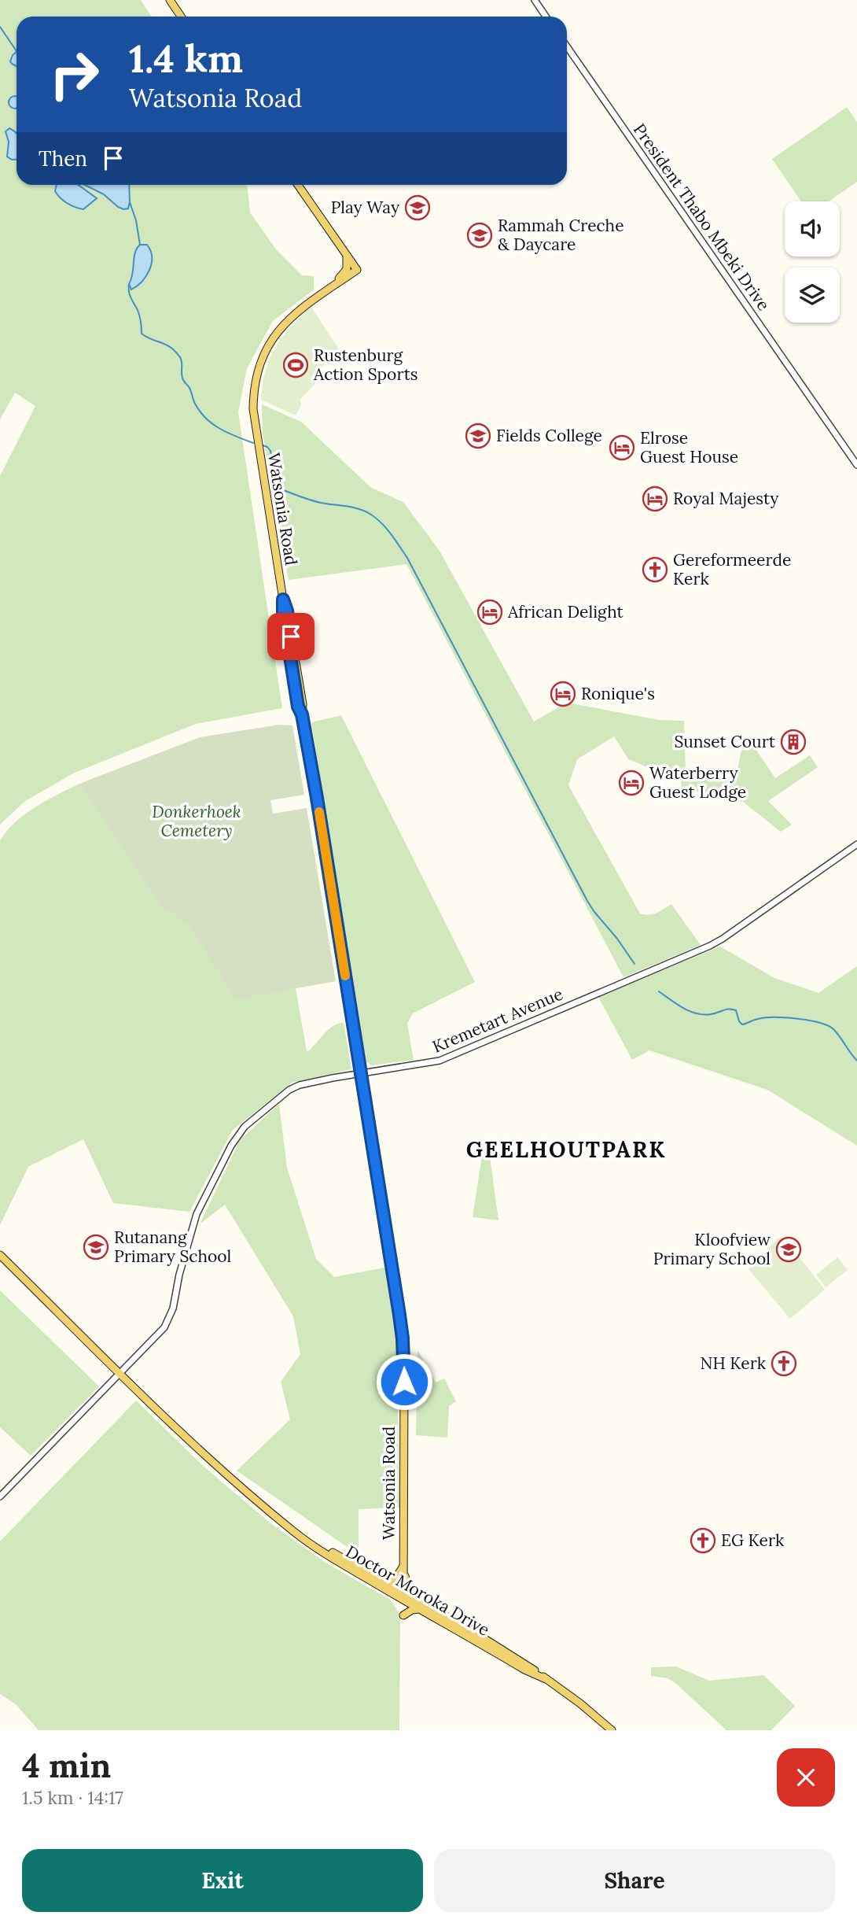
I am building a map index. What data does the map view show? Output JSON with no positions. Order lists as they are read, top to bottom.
{
  "streets": {
    "main road": ["Watsonia Road", "Doctor Moroka Drive"],
    "street": ["President Thabo Mbeki Drive", "Kremetart Avenue"]
  },
  "crossings": [
    ["Watsonia Road", "Kremetart Avenue"],
    ["Watsonia Road", "Doctor Moroka Drive"],
    ["Kremetart Avenue", "Doctor Moroka Drive"]
  ],
  "districts": ["GEELHOUTPARK"],
  "parks": ["Donkerhoek Cemetery"],
  "places": {
    "school or university": [
      "Play Way",
      "Rammah Creche & Daycare",
      "Fields College",
      "Rutanang Primary School",
      "Kloofview Primary School"
    ],
    "sports": ["Rustenburg Action Sports"],
    "hotel": [
      "Elrose Guest House",
      "Royal Majesty",
      "African Delight",
      "Ronique's",
      "Waterberry Guest Lodge"
    ],
    "church": ["Gereformeerde Kerk", "NH Kerk", "EG Kerk"],
    "building": ["Sunset Court"]
  },
  "page": {
    "turn": ["1.4 km", "Watsonia Road"],
    "then": "Then",
    "heading": ["4 min", "1.5 km · 14:17"],
    "buttons": ["Exit", "Share"]
  }
}
